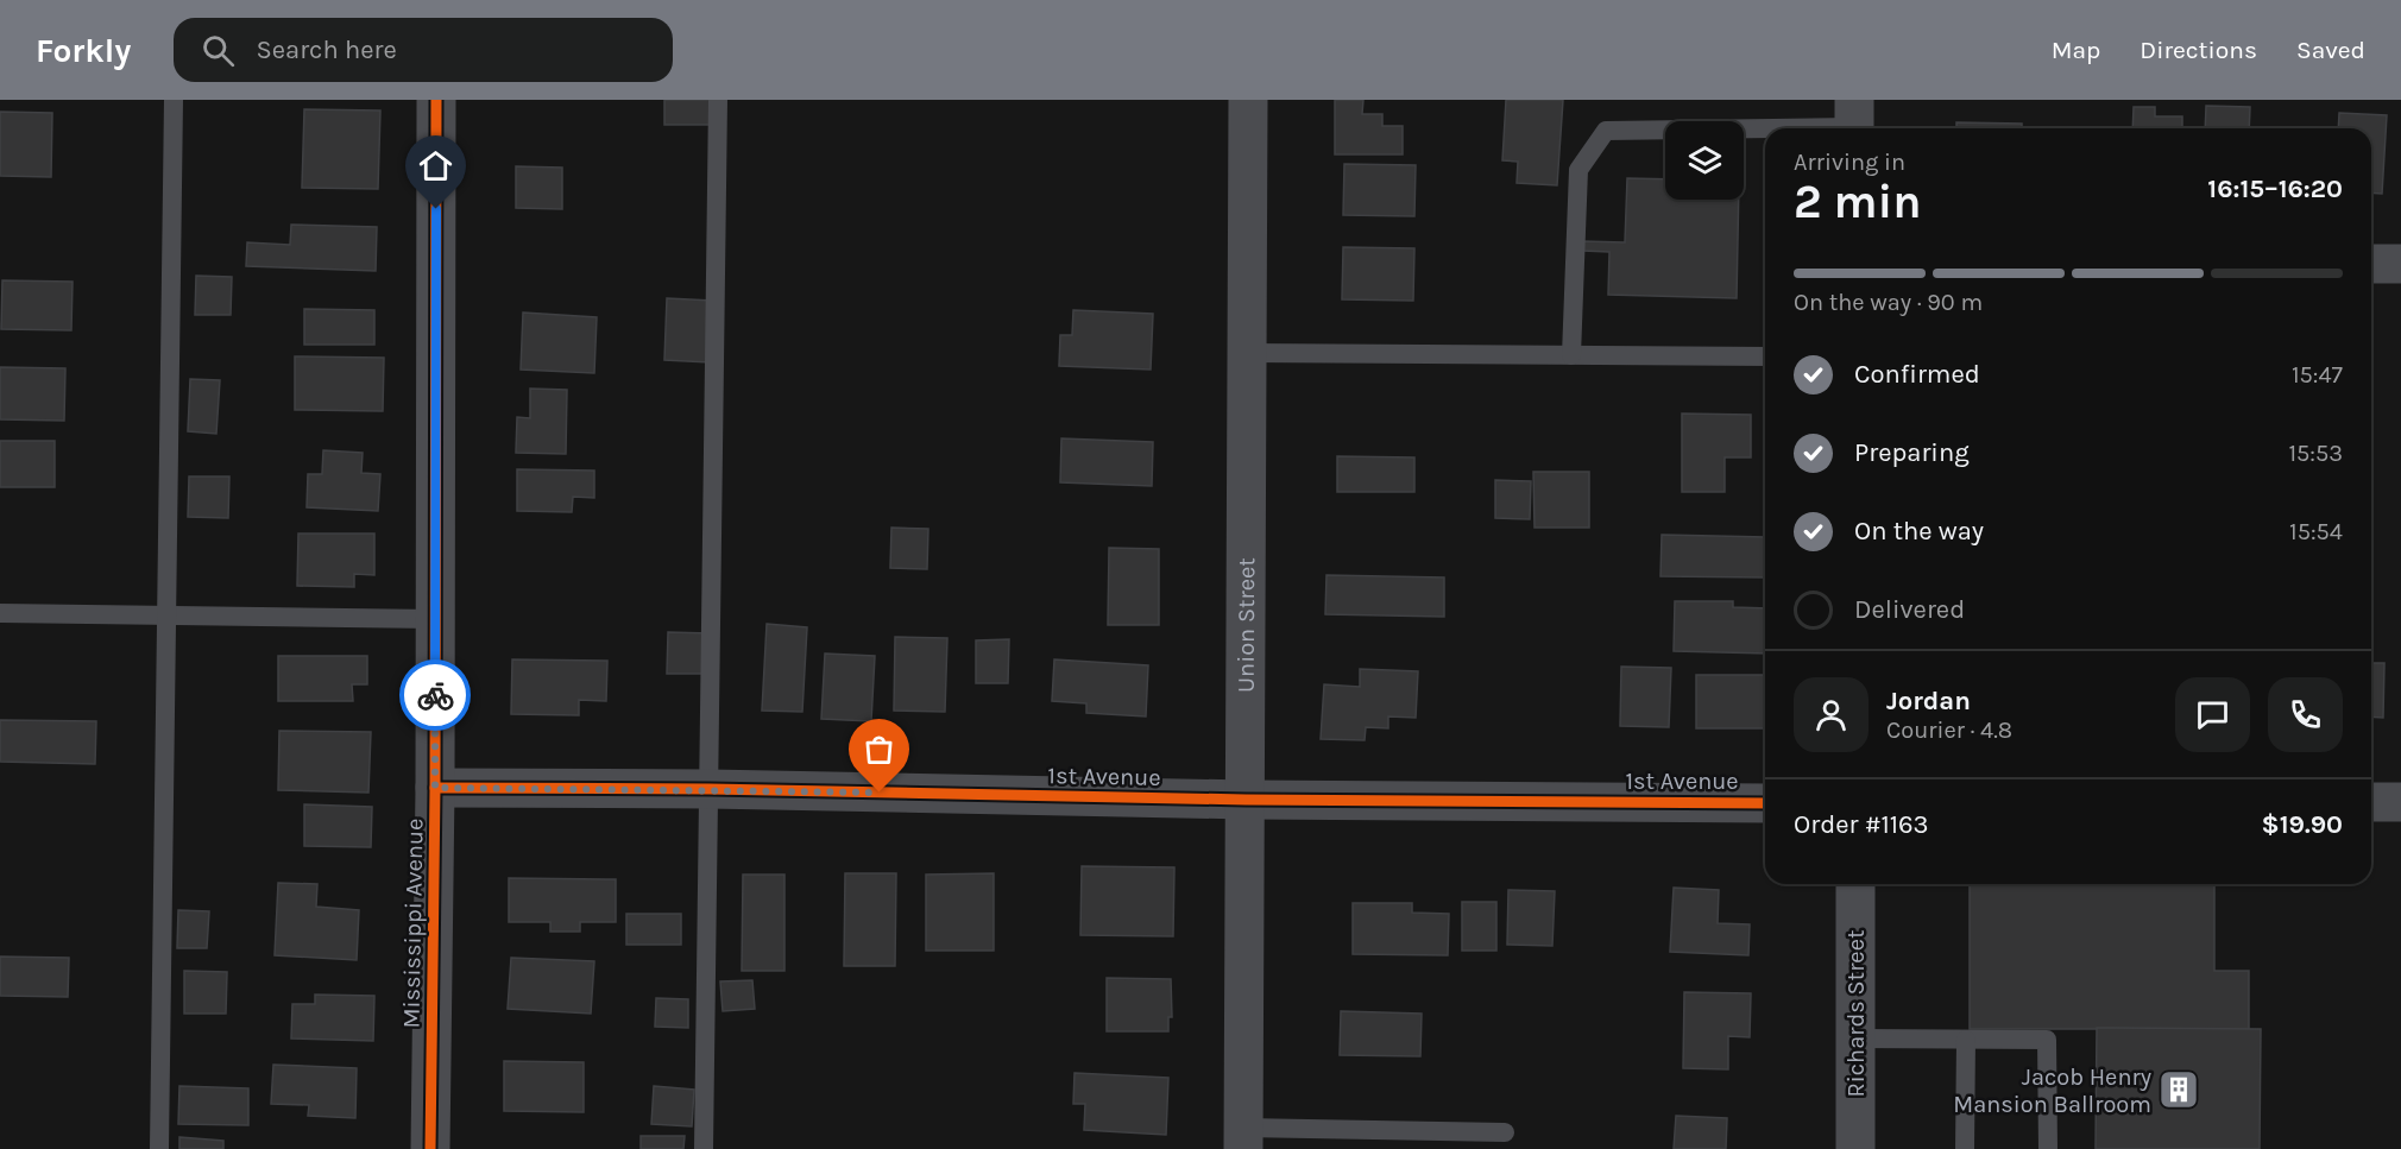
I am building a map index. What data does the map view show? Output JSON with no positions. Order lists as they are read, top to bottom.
{
  "streets": {
    "street": [
      "Union Street",
      "1st Avenue",
      "Mississippi Avenue",
      "Richards Street"
    ]
  },
  "crossings": [
    ["Union Street", "1st Avenue"],
    ["1st Avenue", "Mississippi Avenue"]
  ],
  "places": {
    "building": ["Jacob Henry Mansion Ballroom"]
  },
  "page": {
    "header": "Forkly",
    "search": "Search here",
    "nav": ["Map", "Directions", "Saved"],
    "heading": ["2 min", "Arriving in", "16:15–16:20"],
    "panel": [
      "Jordan",
      "Courier · 4.8",
      "Order #1163",
      "$19.90"
    ],
    "bar": "On the way · 90 m",
    "list": [
      ["Confirmed", "15:47"],
      ["Preparing", "15:53"],
      ["On the way", "15:54"],
      "Delivered"
    ]
  }
}
